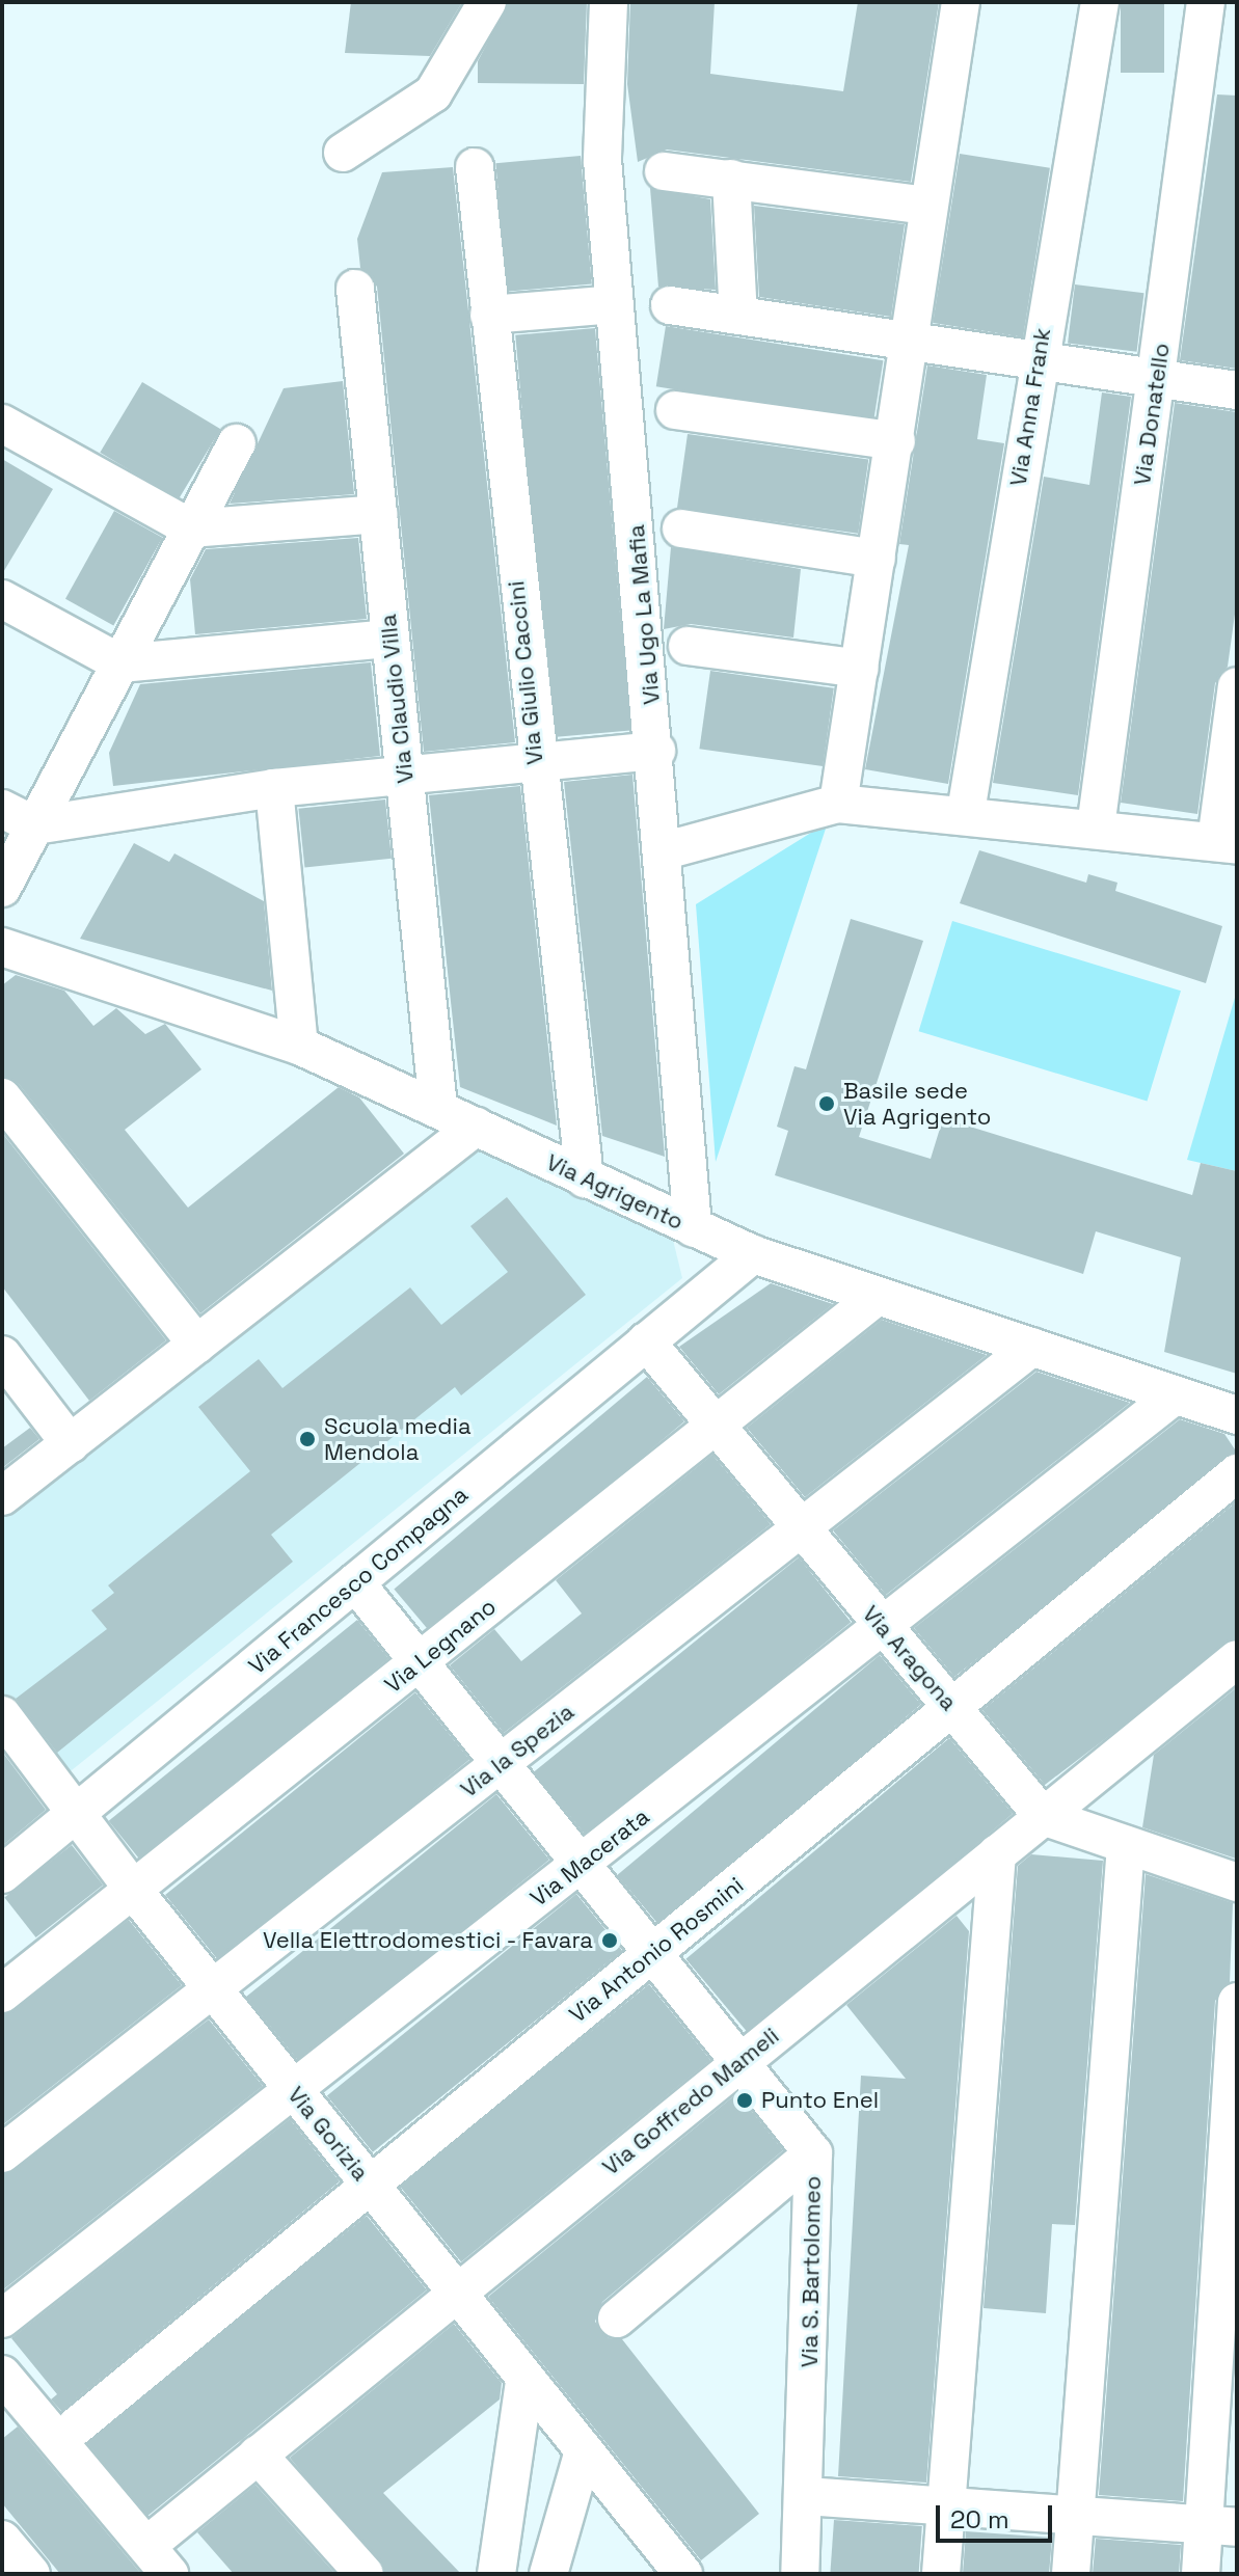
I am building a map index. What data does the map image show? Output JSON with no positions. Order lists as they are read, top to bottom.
{
  "streets": {
    "street": [
      "Via Anna Frank",
      "Via Donatello",
      "Via Ugo La Mafia",
      "Via Giulio Caccini",
      "Via Claudio Villa",
      "Via Agrigento",
      "Via Francesco Compagna",
      "Via Legnano",
      "Via Aragona",
      "Via la Spezia",
      "Via Macerata",
      "Via Antonio Rosmini",
      "Via Goffredo Mameli",
      "Via Gorizia",
      "Via S. Bartolomeo"
    ]
  },
  "crossings": [
    ["Via Ugo La Mafia", "Via Agrigento"],
    ["Via Giulio Caccini", "Via Agrigento"],
    ["Via Claudio Villa", "Via Agrigento"],
    ["Via Agrigento", "Via Francesco Compagna"],
    ["Via Agrigento", "Via Legnano"],
    ["Via Agrigento", "Via la Spezia"],
    ["Via Agrigento", "Via Macerata"],
    ["Via Francesco Compagna", "Via Aragona"],
    ["Via Francesco Compagna", "Via Gorizia"],
    ["Via Francesco Compagna", "Via S. Bartolomeo"],
    ["Via Legnano", "Via Aragona"],
    ["Via Legnano", "Via Gorizia"],
    ["Via Legnano", "Via S. Bartolomeo"],
    ["Via Aragona", "Via la Spezia"],
    ["Via Aragona", "Via Macerata"],
    ["Via Aragona", "Via Antonio Rosmini"],
    ["Via Aragona", "Via Goffredo Mameli"],
    ["Via la Spezia", "Via Gorizia"],
    ["Via la Spezia", "Via S. Bartolomeo"],
    ["Via Macerata", "Via Gorizia"],
    ["Via Macerata", "Via S. Bartolomeo"],
    ["Via Antonio Rosmini", "Via Gorizia"],
    ["Via Antonio Rosmini", "Via S. Bartolomeo"],
    ["Via Goffredo Mameli", "Via Gorizia"],
    ["Via Goffredo Mameli", "Via S. Bartolomeo"]
  ],
  "places": [
    "Basile sede Via Agrigento",
    "Scuola media Mendola",
    "Vella Elettrodomestici - Favara",
    "Punto Enel"
  ],
  "scale_bar": "20 m"
}
